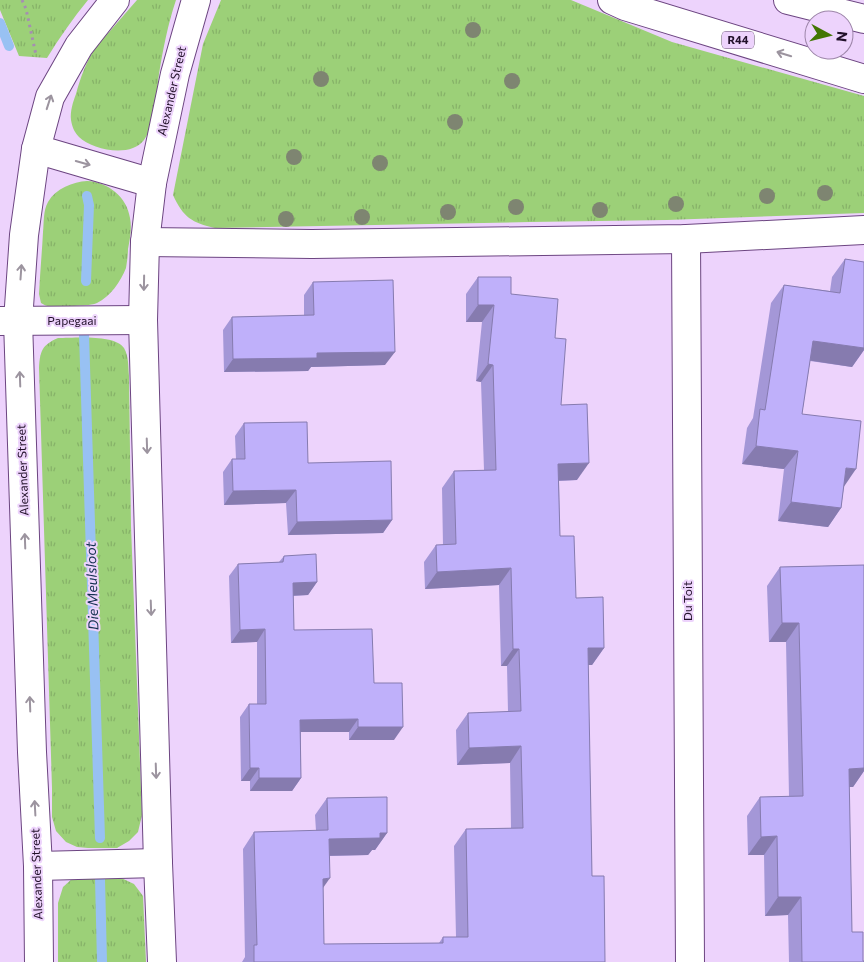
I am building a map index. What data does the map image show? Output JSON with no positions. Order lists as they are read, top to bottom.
{
  "streets": {
    "street": [
      "R44",
      "Alexander Street",
      "Papegaai",
      "Du Toit"
    ]
  },
  "crossings": [
    ["Alexander Street", "Papegaai"]
  ],
  "water": ["Die Meulsloot"],
  "north": "right"
}
